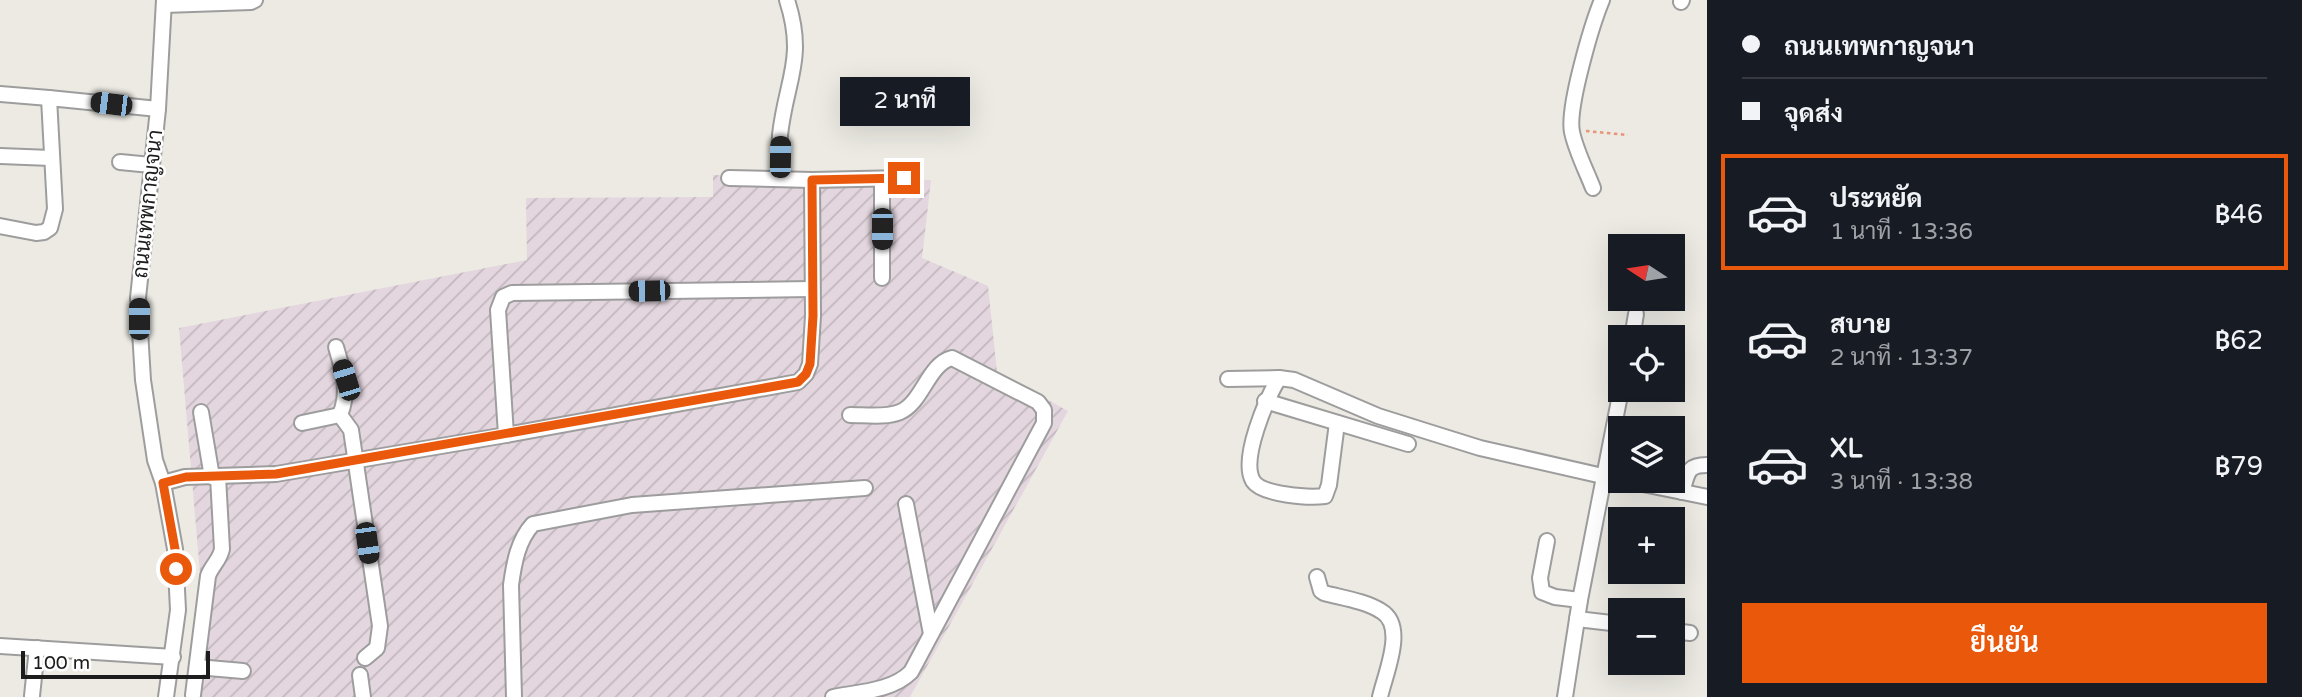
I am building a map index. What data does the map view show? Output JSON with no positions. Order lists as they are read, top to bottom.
{
  "streets": {
    "street": ["ถนนเทพกาญจนา"]
  },
  "scale_bar": "100 m",
  "north": "left",
  "page": {
    "banner": ["ถนนเทพกาญจนา", "จุดส่ง"],
    "bubble": "2 นาที",
    "list": [
      {
        "name": "ประหยัด",
        "note": "1 นาที · 13:36",
        "value": "฿46"
      },
      {
        "name": "สบาย",
        "note": "2 นาที · 13:37",
        "value": "฿62"
      },
      {
        "name": "XL",
        "note": "3 นาที · 13:38",
        "value": "฿79"
      }
    ],
    "map_buttons": ["+", "−"],
    "buttons": "ยืนยัน",
    "scale": "100 m"
  }
}
